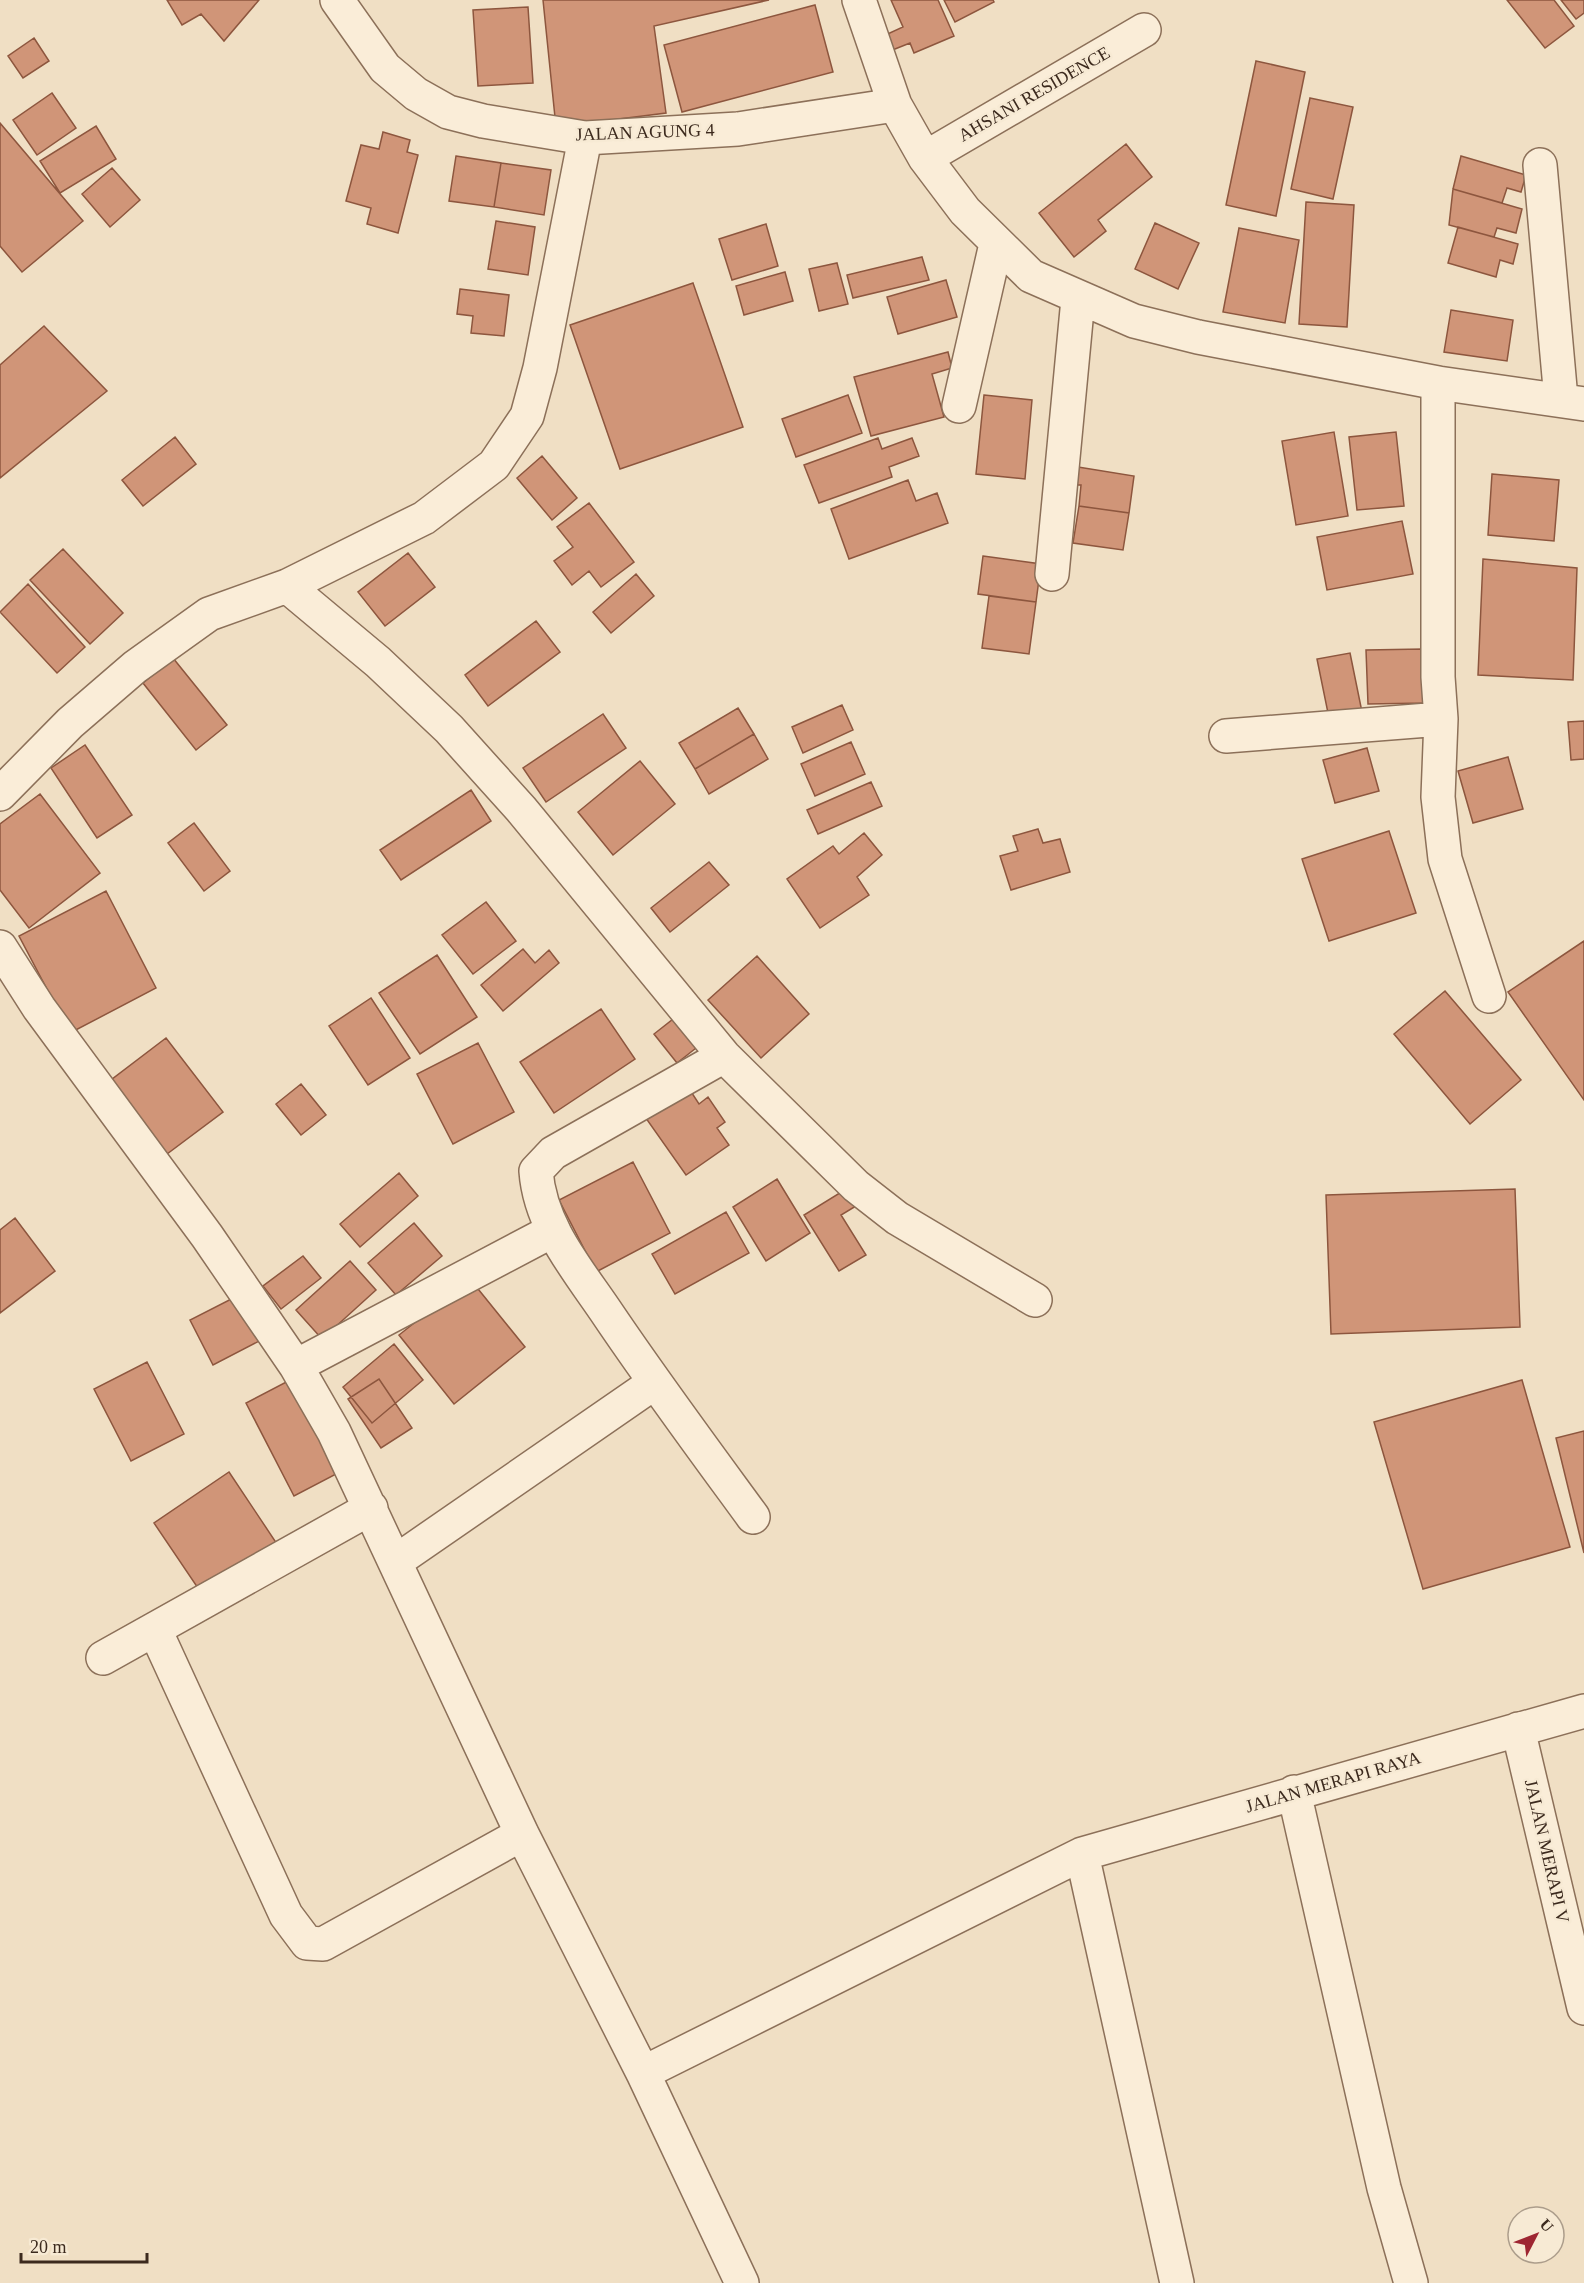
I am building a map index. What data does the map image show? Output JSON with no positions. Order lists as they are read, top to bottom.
{
  "streets": {
    "street": [
      "AHSANI RESIDENCE",
      "JALAN AGUNG 4",
      "JALAN MERAPI RAYA",
      "JALAN MERAPI V"
    ]
  },
  "crossings": [
    ["JALAN MERAPI RAYA", "JALAN MERAPI V"]
  ],
  "scale_bar": "20 m",
  "north": "top right"
}
